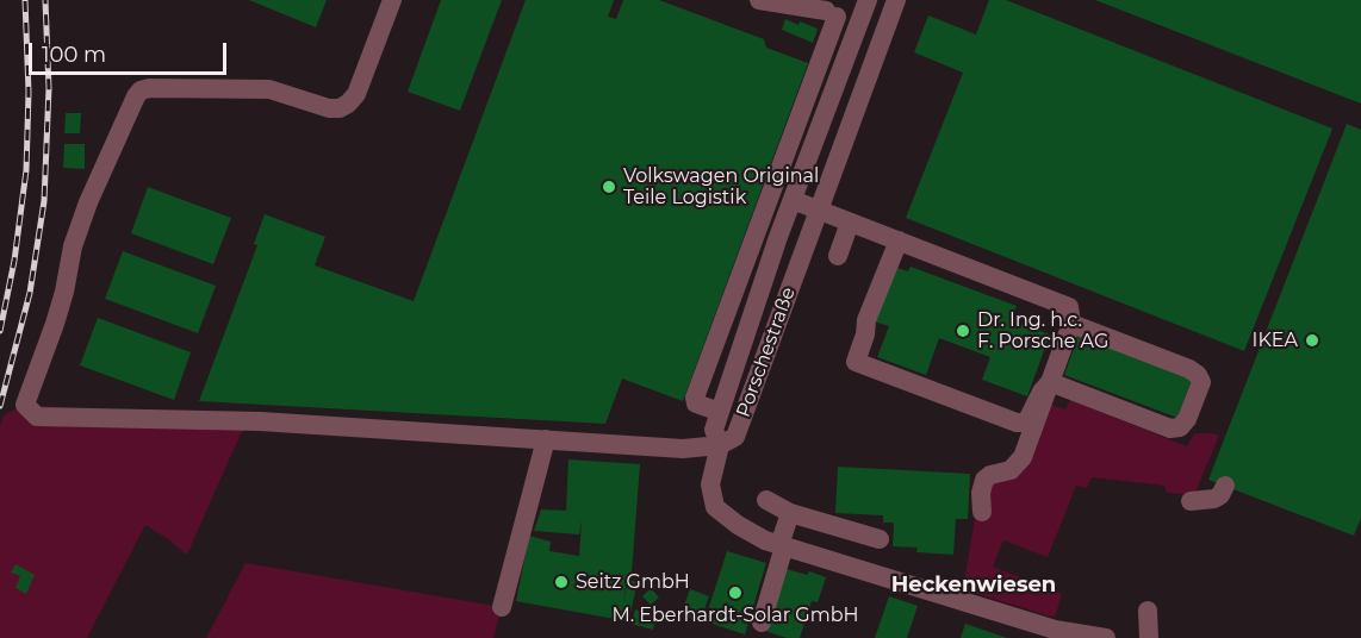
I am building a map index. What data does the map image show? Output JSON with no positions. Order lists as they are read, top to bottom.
{
  "streets": {
    "street": ["Porschestraße"]
  },
  "districts": ["Heckenwiesen"],
  "places": [
    "Volkswagen Original Teile Logistik",
    "Dr. Ing. h.c. F. Porsche AG",
    "IKEA",
    "Seitz GmbH",
    "M. Eberhardt-Solar GmbH"
  ],
  "scale_bar": "100 m"
}
